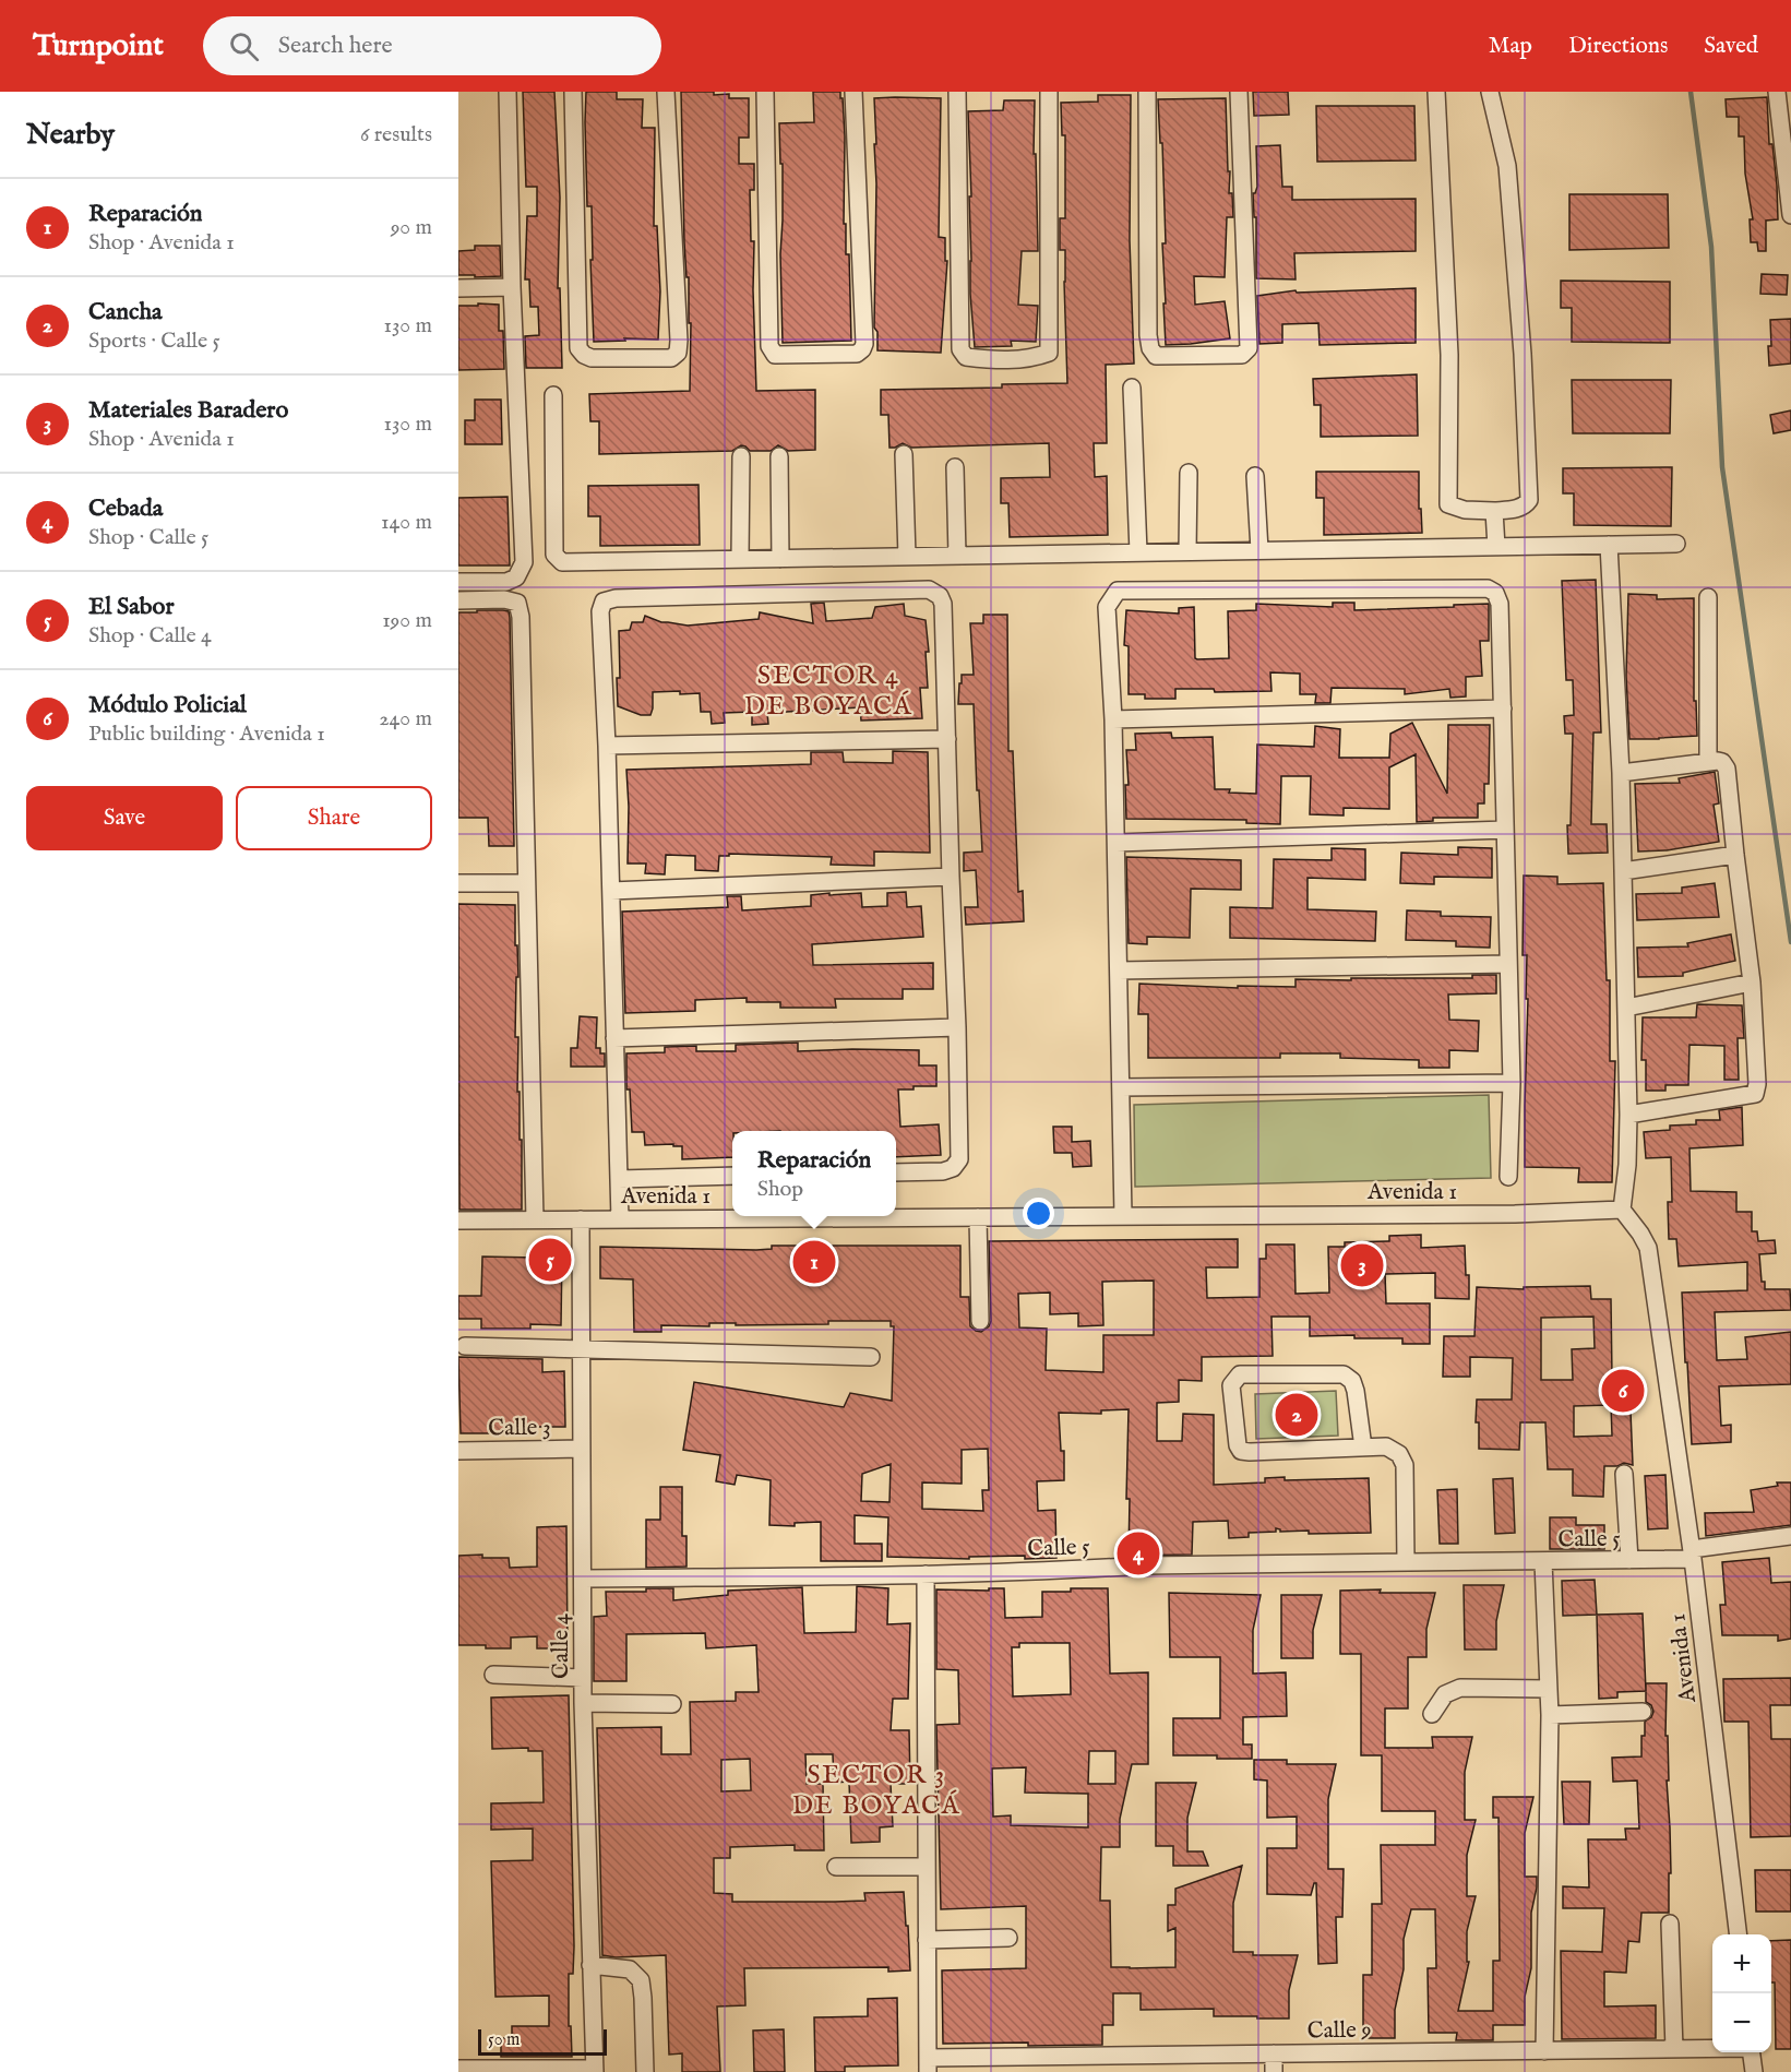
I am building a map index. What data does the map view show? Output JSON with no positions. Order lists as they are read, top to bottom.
{
  "streets": {
    "street": [
      "Avenida 1",
      "Calle 3",
      "Calle 5",
      "Calle 4",
      "Calle 9"
    ]
  },
  "crossings": [
    ["Avenida 1", "Calle 5"],
    ["Avenida 1", "Calle 4"],
    ["Calle 3", "Calle 4"],
    ["Calle 5", "Calle 4"]
  ],
  "districts": ["SECTOR 4 DE BOYACÁ", "SECTOR 3 DE BOYACÁ"],
  "scale_bar": "50 m",
  "page": {
    "header": "Turnpoint",
    "search": "Search here",
    "nav": ["Map", "Directions", "Saved"],
    "heading": ["Nearby", "6 results"],
    "list": [
      {
        "mark": "1",
        "name": "Reparación",
        "note": "Shop · Avenida 1",
        "value": "90 m"
      },
      {
        "mark": "2",
        "name": "Cancha",
        "note": "Sports · Calle 5",
        "value": "130 m"
      },
      {
        "mark": "3",
        "name": "Materiales Baradero",
        "note": "Shop · Avenida 1",
        "value": "130 m"
      },
      {
        "mark": "4",
        "name": "Cebada",
        "note": "Shop · Calle 5",
        "value": "140 m"
      },
      {
        "mark": "5",
        "name": "El Sabor",
        "note": "Shop · Calle 4",
        "value": "190 m"
      },
      {
        "mark": "6",
        "name": "Módulo Policial",
        "note": "Public building · Avenida 1",
        "value": "240 m"
      }
    ],
    "buttons": ["Save", "Share"],
    "popup": ["Reparación", "Shop"],
    "pins": [
      "5",
      "1",
      "3",
      "6",
      "2",
      "4"
    ],
    "map_buttons": ["+", "−"],
    "scale": "50 m"
  }
}
